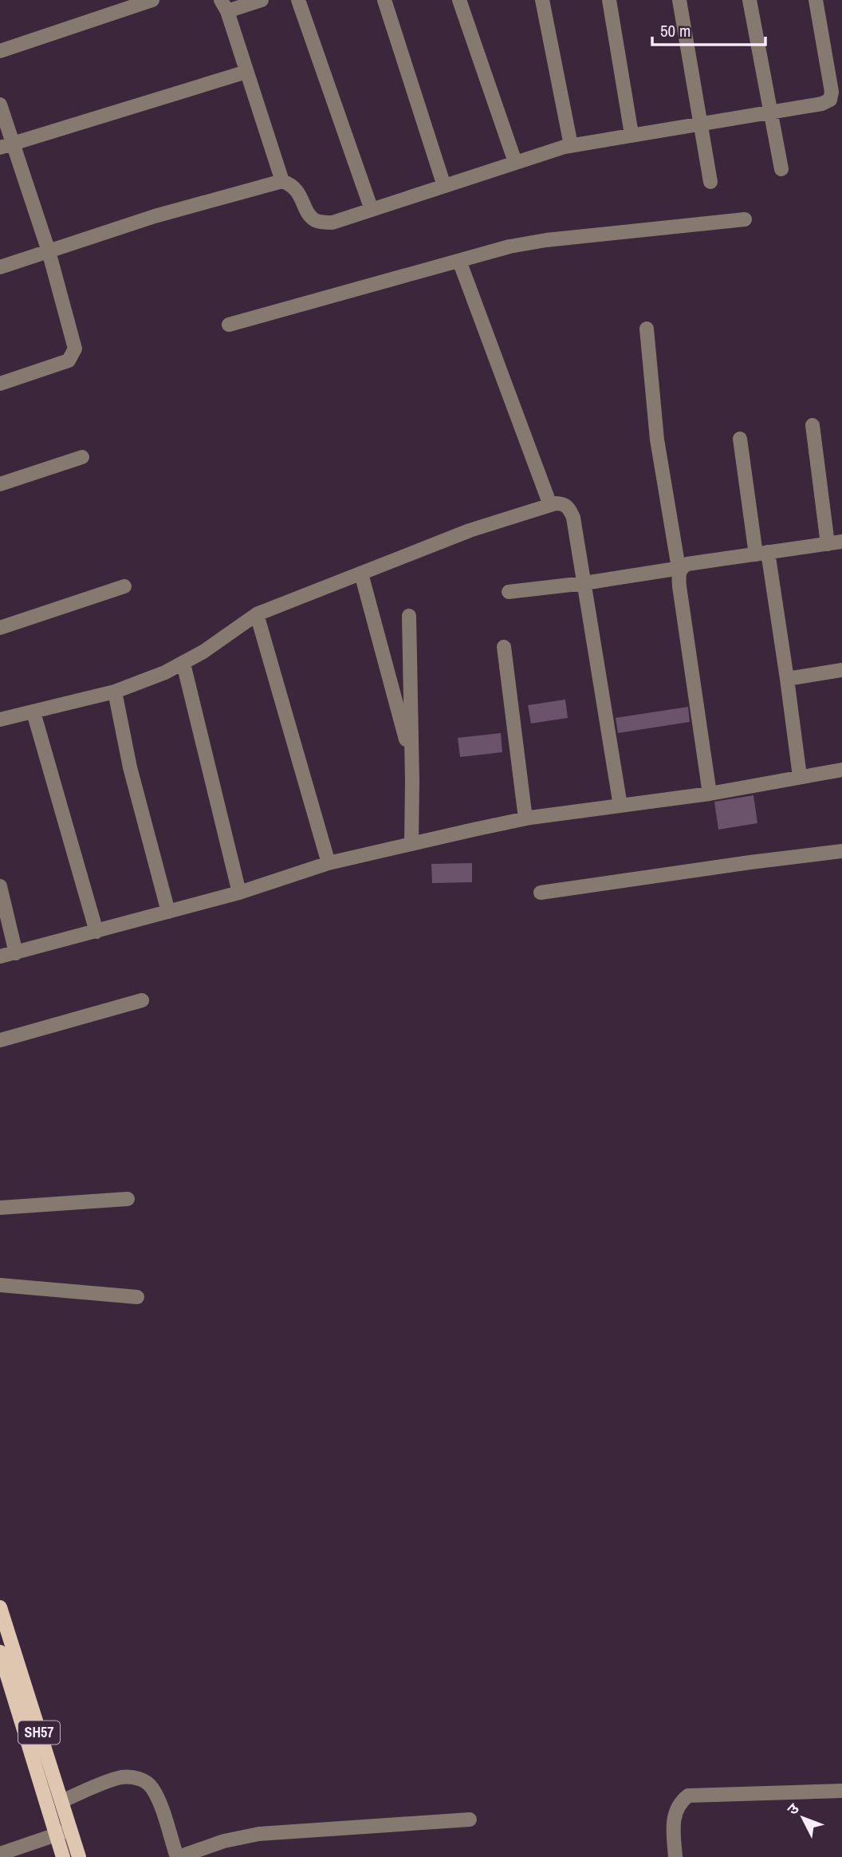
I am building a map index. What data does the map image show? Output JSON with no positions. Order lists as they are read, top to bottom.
{
  "streets": {
    "main road": ["SH57"]
  },
  "scale_bar": "50 m",
  "north": "top left"
}
